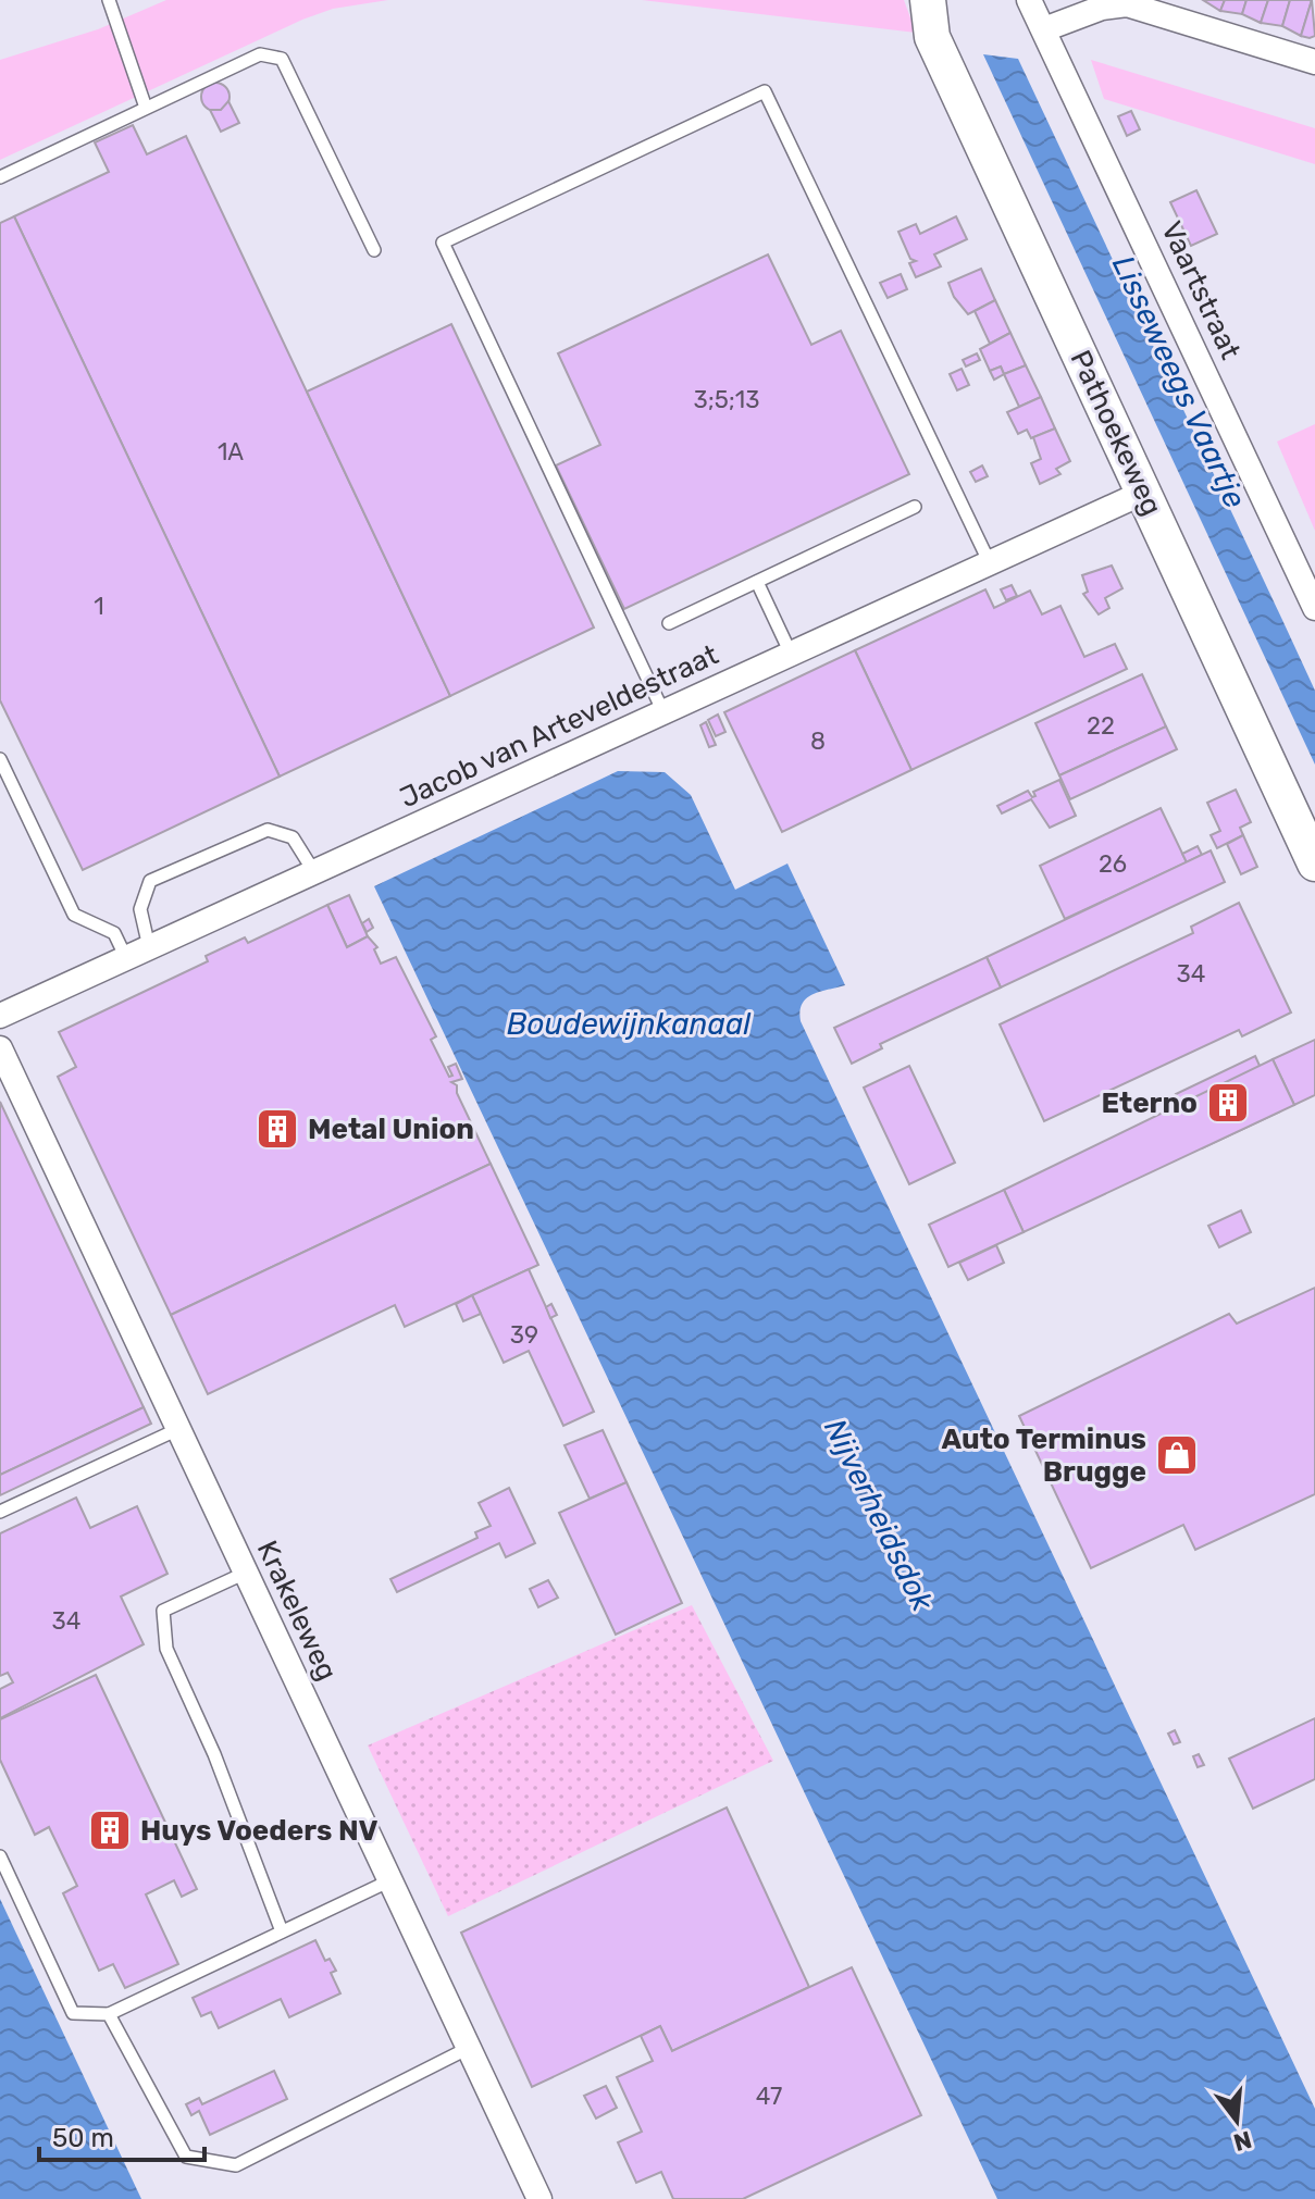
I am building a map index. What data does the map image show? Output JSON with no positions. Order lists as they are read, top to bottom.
{
  "streets": {
    "main road": ["Pathoekeweg"],
    "street": ["Vaartstraat", "Jacob van Arteveldestraat", "Krakeleweg"]
  },
  "crossings": [
    ["Pathoekeweg", "Jacob van Arteveldestraat"]
  ],
  "water": ["Lisseweegs Vaartje", "Boudewijnkanaal", "Nijverheidsdok"],
  "places": {
    "building": ["Eterno", "Metal Union", "Huys Voeders NV"],
    "shop": ["Auto Terminus Brugge"]
  },
  "house_numbers": [
    "3;5;13",
    "1A",
    "1",
    "22",
    "8",
    "26",
    "34",
    "39",
    "34",
    "47"
  ],
  "scale_bar": "50 m",
  "north": "bottom"
}
